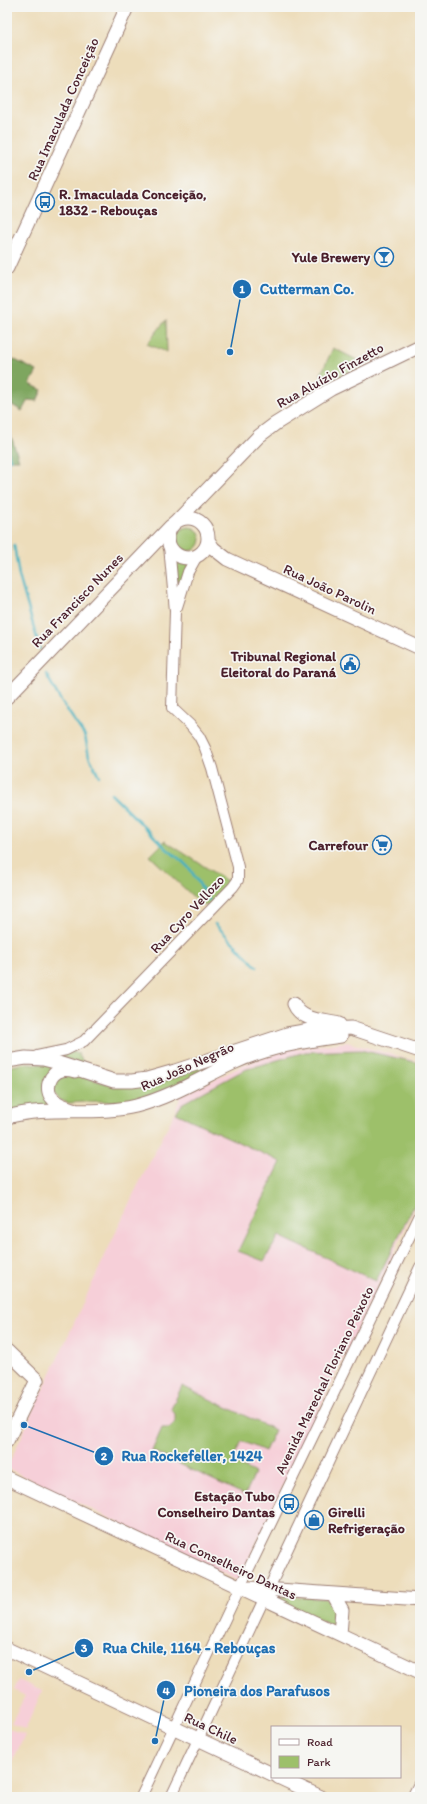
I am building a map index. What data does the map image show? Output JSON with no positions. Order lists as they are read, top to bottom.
{
  "streets": {
    "main road": [
      "Rua Imaculada Conceição",
      "Rua Aluízio Finzetto",
      "Rua João Parolin",
      "Rua Francisco Nunes",
      "Rua João Negrão",
      "Rua Conselheiro Dantas",
      "Rua Chile"
    ],
    "street": ["Rua Cyro Vellozo", "Avenida Marechal Floriano Peixoto"]
  },
  "crossings": [
    ["Rua Aluízio Finzetto", "Rua Francisco Nunes"],
    ["Rua João Parolin", "Rua Francisco Nunes"],
    ["Avenida Marechal Floriano Peixoto", "Rua Conselheiro Dantas"],
    ["Avenida Marechal Floriano Peixoto", "Rua Chile"]
  ],
  "places": {
    "bus stop": ["R. Imaculada Conceição, 1832 - Rebouças", "Estação Tubo Conselheiro Dantas"],
    "bar": ["Yule Brewery"],
    "other": [
      "Cutterman Co.",
      "Rua Rockefeller, 1424",
      "Rua Chile, 1164 - Rebouças",
      "Pioneira dos Parafusos"
    ],
    "public building": ["Tribunal Regional Eleitoral do Paraná"],
    "supermarket": ["Carrefour"],
    "shop": ["Girelli Refrigeração"]
  },
  "legend": ["Road", "Park"]
}
